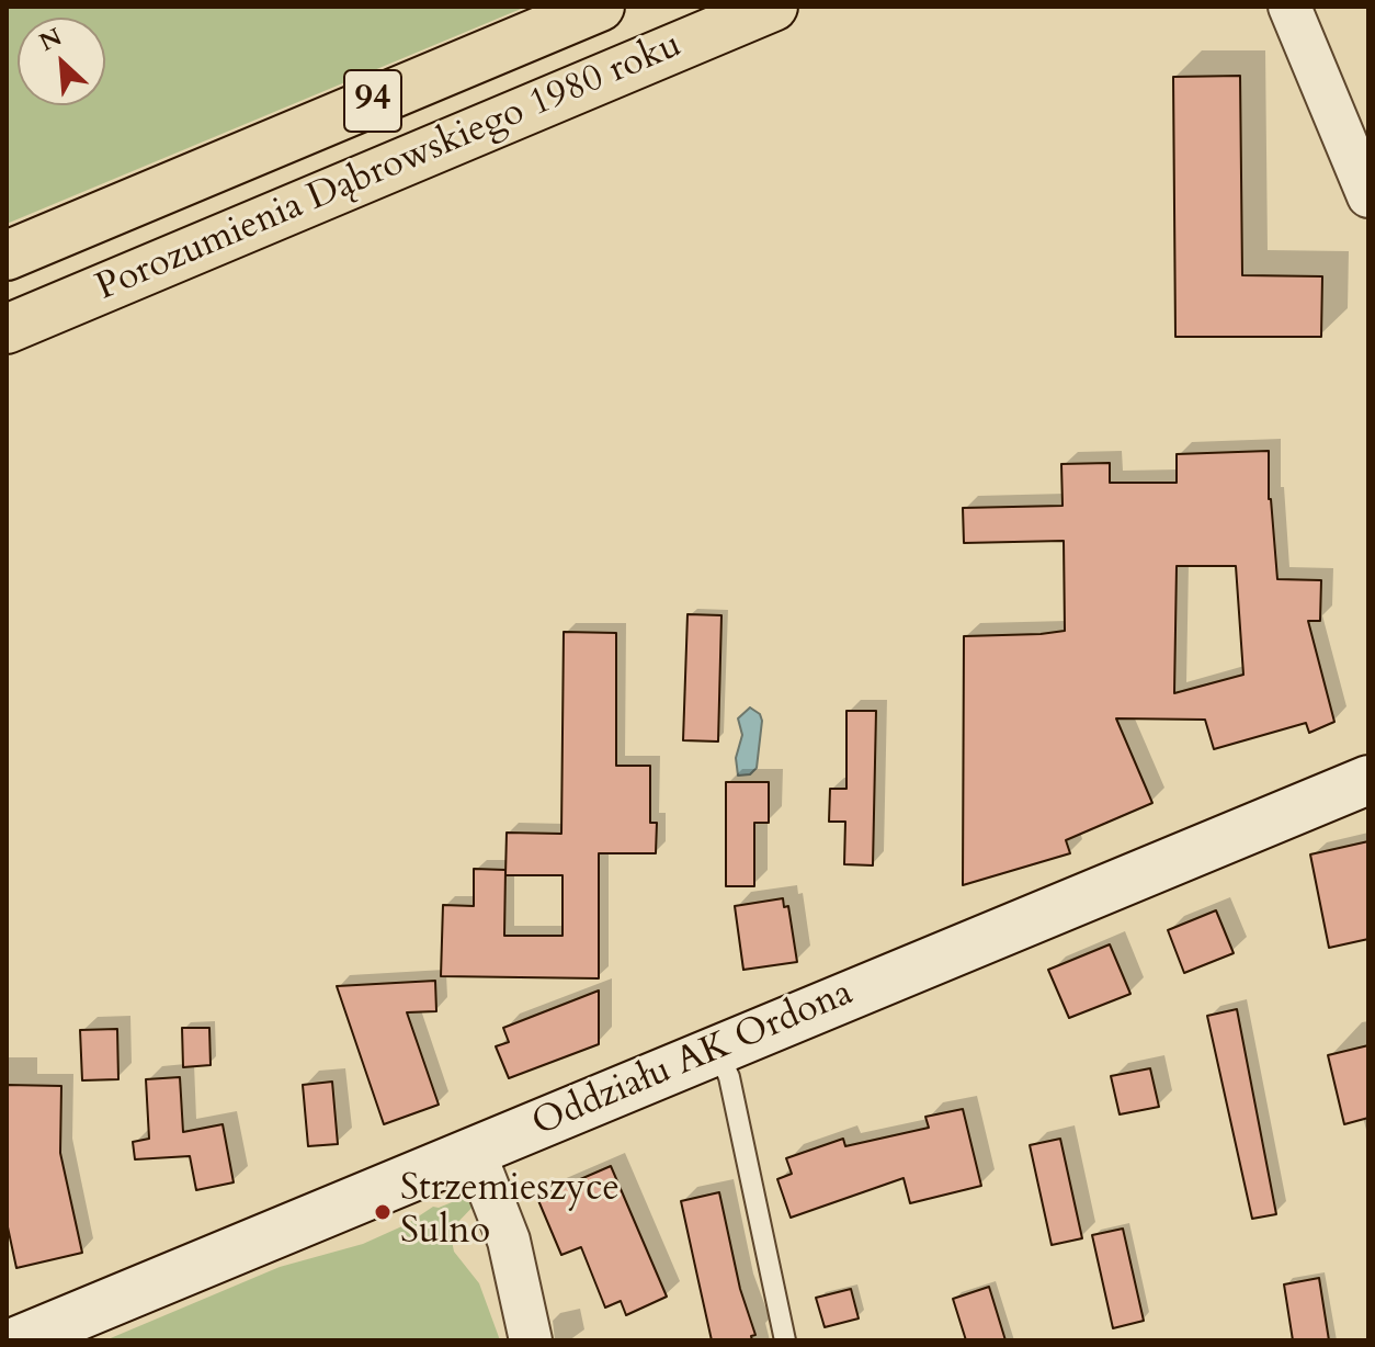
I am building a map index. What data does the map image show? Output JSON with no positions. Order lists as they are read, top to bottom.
{
  "streets": {
    "main road": ["94", "Porozumienia Dąbrowskiego 1980 roku"],
    "street": ["Oddziału AK Ordona"]
  },
  "places": ["Strzemieszyce Sulno"],
  "north": "top left"
}
